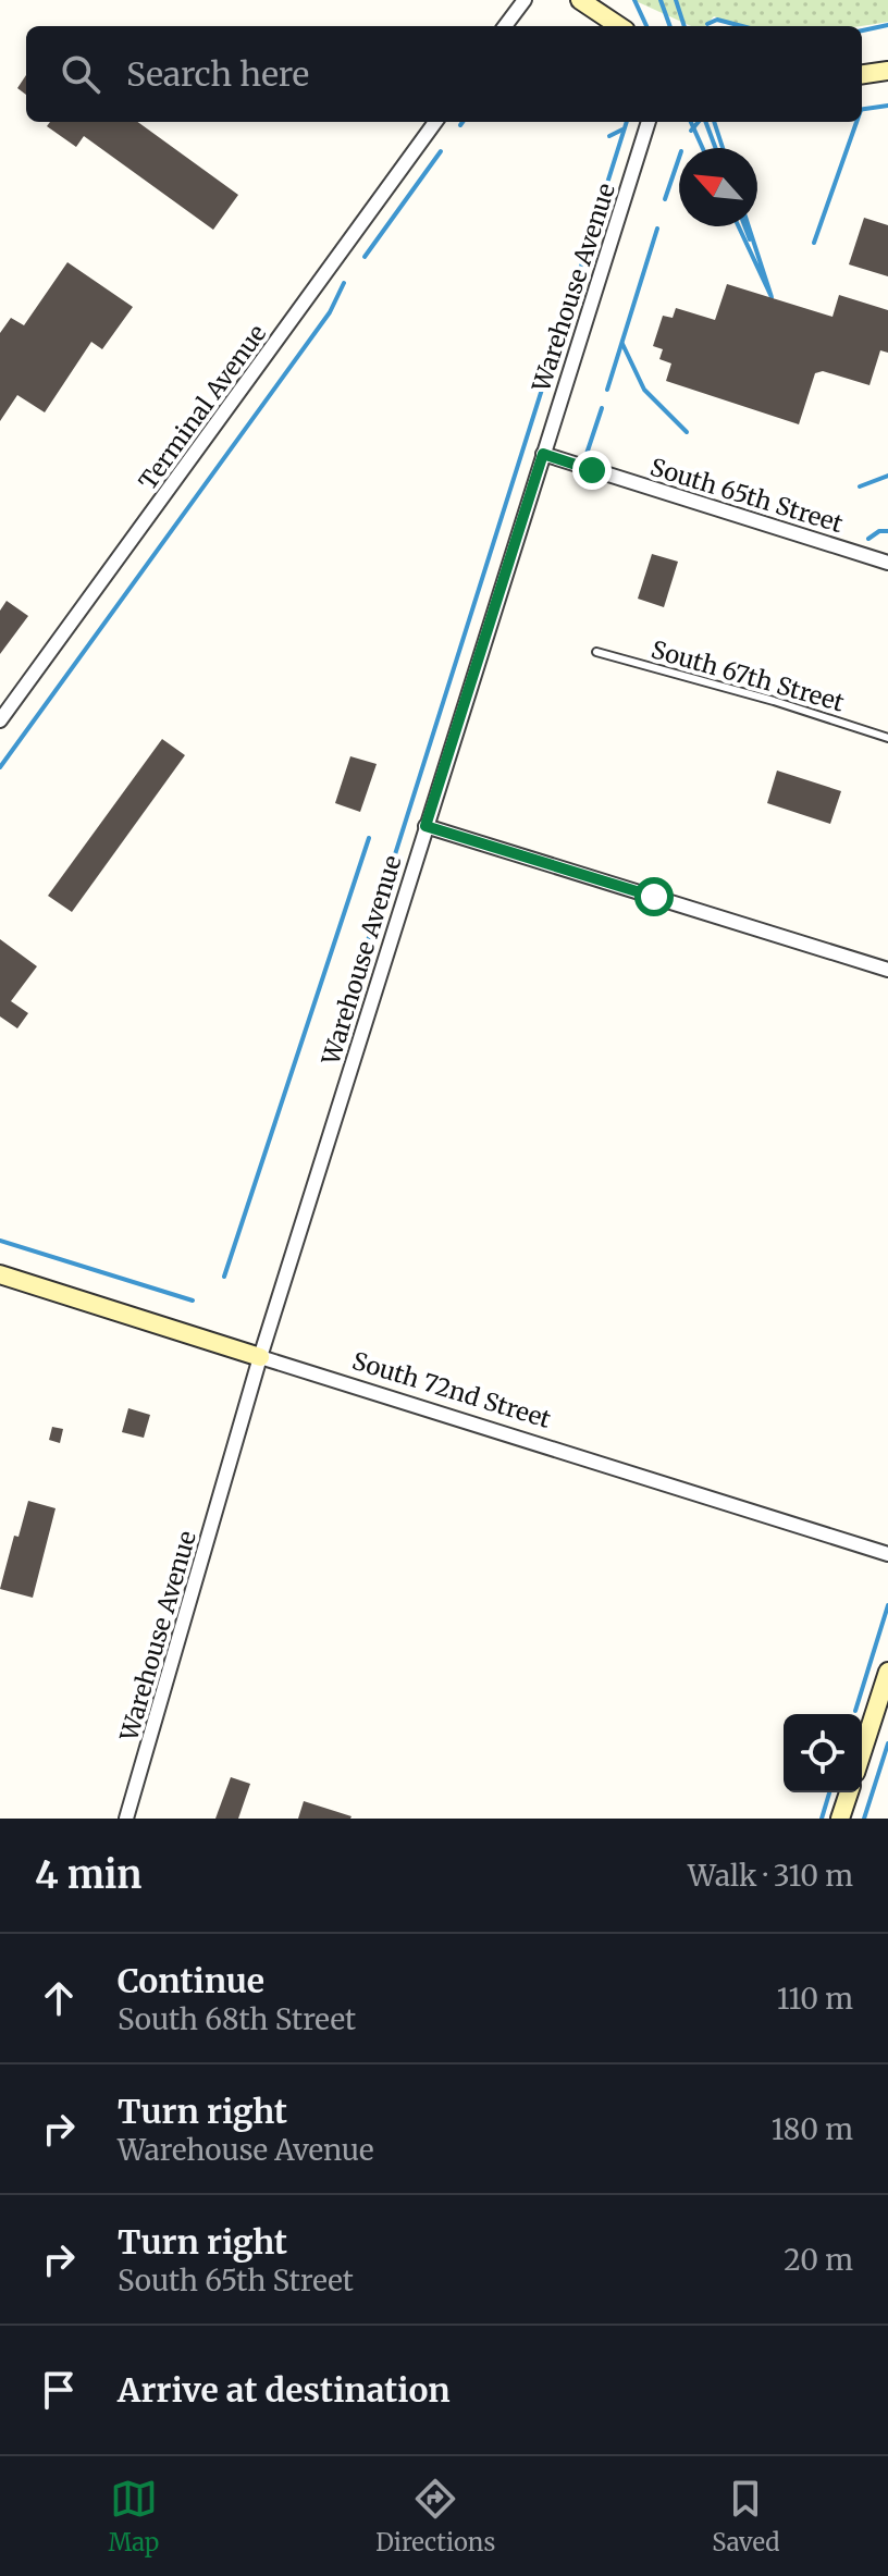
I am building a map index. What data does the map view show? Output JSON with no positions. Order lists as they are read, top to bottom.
{
  "streets": {
    "street": [
      "Warehouse Avenue",
      "Terminal Avenue",
      "South 65th Street",
      "South 72nd Street"
    ],
    "lane": ["South 67th Street"]
  },
  "crossings": [
    ["Warehouse Avenue", "South 65th Street"],
    ["Warehouse Avenue", "South 72nd Street"]
  ],
  "north": "top left",
  "page": {
    "search": "Search here",
    "heading": ["4 min", "Walk · 310 m"],
    "list": [
      ["Continue", "South 68th Street", "110 m"],
      ["Turn right", "Warehouse Avenue", "180 m"],
      ["Turn right", "South 65th Street", "20 m"],
      "Arrive at destination"
    ],
    "nav": ["Map", "Directions", "Saved"]
  }
}
